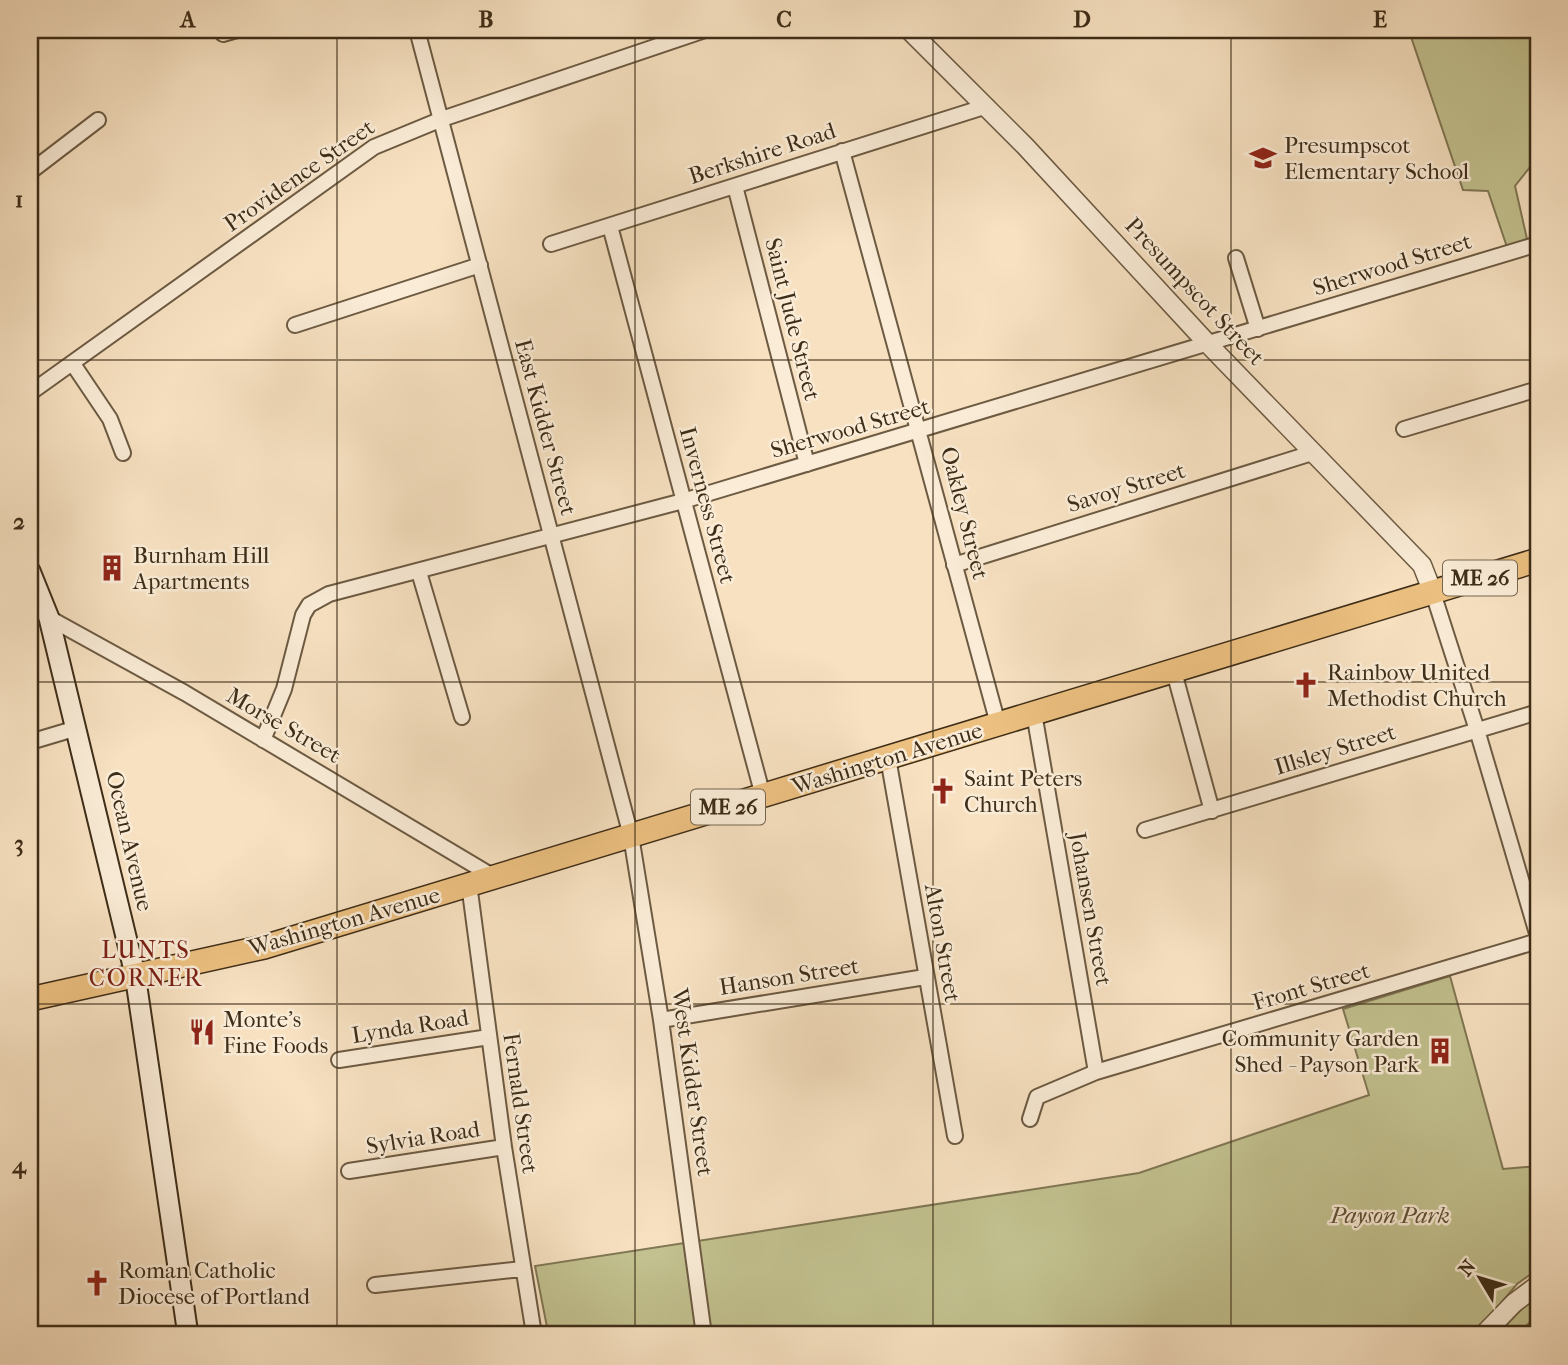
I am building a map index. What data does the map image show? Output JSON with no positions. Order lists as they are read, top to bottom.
{
  "streets": {
    "main road": ["ME 26", "Washington Avenue", "Ocean Avenue"],
    "street": [
      "Berkshire Road",
      "Providence Street",
      "Sherwood Street",
      "Presumpscot Street",
      "Saint Jude Street",
      "East Kidder Street",
      "Savoy Street",
      "Inverness Street",
      "Oakley Street",
      "Morse Street",
      "Illsley Street",
      "Johansen Street",
      "Alton Street",
      "Hanson Street",
      "Front Street",
      "Lynda Road",
      "West Kidder Street",
      "Fernald Street",
      "Sylvia Road"
    ]
  },
  "crossings": [
    ["Berkshire Road", "Presumpscot Street"],
    ["Berkshire Road", "Saint Jude Street"],
    ["Berkshire Road", "Inverness Street"],
    ["Berkshire Road", "Oakley Street"],
    ["Providence Street", "East Kidder Street"],
    ["Sherwood Street", "Presumpscot Street"],
    ["Sherwood Street", "Saint Jude Street"],
    ["Sherwood Street", "East Kidder Street"],
    ["Sherwood Street", "Inverness Street"],
    ["Sherwood Street", "Oakley Street"],
    ["Sherwood Street", "Morse Street"],
    ["Presumpscot Street", "Savoy Street"],
    ["Presumpscot Street", "Washington Avenue"],
    ["East Kidder Street", "Washington Avenue"],
    ["East Kidder Street", "West Kidder Street"],
    ["Savoy Street", "Oakley Street"],
    ["Inverness Street", "Washington Avenue"],
    ["Oakley Street", "Washington Avenue"],
    ["Morse Street", "Washington Avenue"],
    ["Morse Street", "Ocean Avenue"],
    ["Washington Avenue", "Ocean Avenue"],
    ["Washington Avenue", "Johansen Street"],
    ["Washington Avenue", "Alton Street"],
    ["Washington Avenue", "West Kidder Street"],
    ["Washington Avenue", "Fernald Street"],
    ["Johansen Street", "Front Street"],
    ["Alton Street", "Hanson Street"],
    ["Hanson Street", "West Kidder Street"],
    ["Lynda Road", "Fernald Street"],
    ["Fernald Street", "Sylvia Road"]
  ],
  "districts": ["LUNTS CORNER"],
  "parks": ["Payson Park"],
  "places": {
    "school or university": ["Presumpscot Elementary School"],
    "building": ["Burnham Hill Apartments", "Community Garden Shed - Payson Park"],
    "church": ["Rainbow United Methodist Church", "Saint Peters Church", "Roman Catholic Diocese of Portland"],
    "restaurant": ["Monte's Fine Foods"]
  },
  "north": "top left",
  "grid": {
    "columns": [
      "A",
      "B",
      "C",
      "D",
      "E"
    ],
    "rows": [
      "1",
      "2",
      "3",
      "4"
    ]
  }
}
